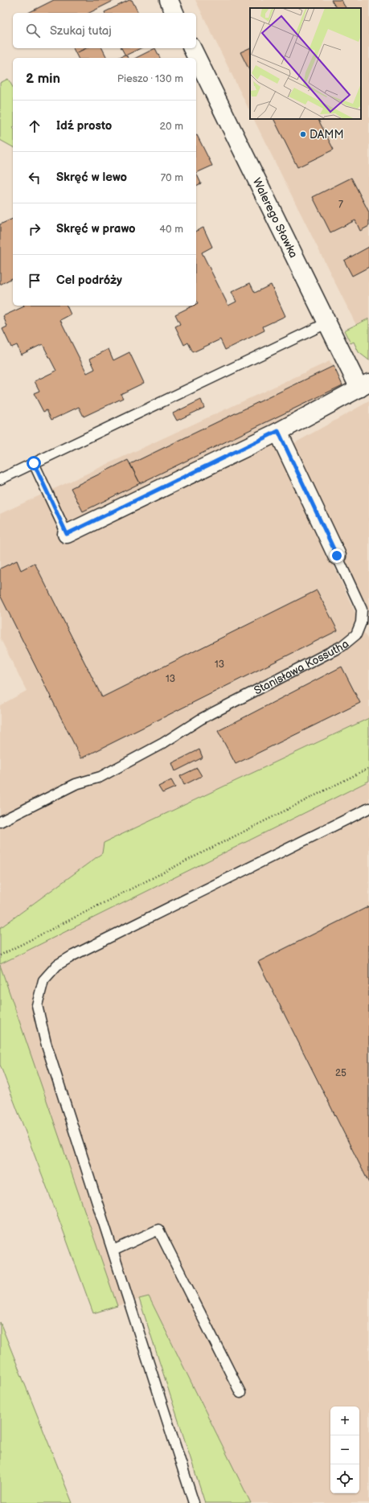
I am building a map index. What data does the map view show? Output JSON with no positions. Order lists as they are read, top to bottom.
{
  "streets": {
    "street": ["Walerego Sławka", "Stanisława Kossutha"]
  },
  "places": ["DAMM"],
  "house_numbers": [
    "7",
    "13",
    "13",
    "25"
  ],
  "page": {
    "search": "Szukaj tutaj",
    "heading": ["2 min", "Pieszo · 130 m"],
    "list": [
      ["Idź prosto", "20 m"],
      ["Skręć w lewo", "70 m"],
      ["Skręć w prawo", "40 m"],
      "Cel podróży"
    ],
    "map_buttons": ["+", "−"]
  }
}
